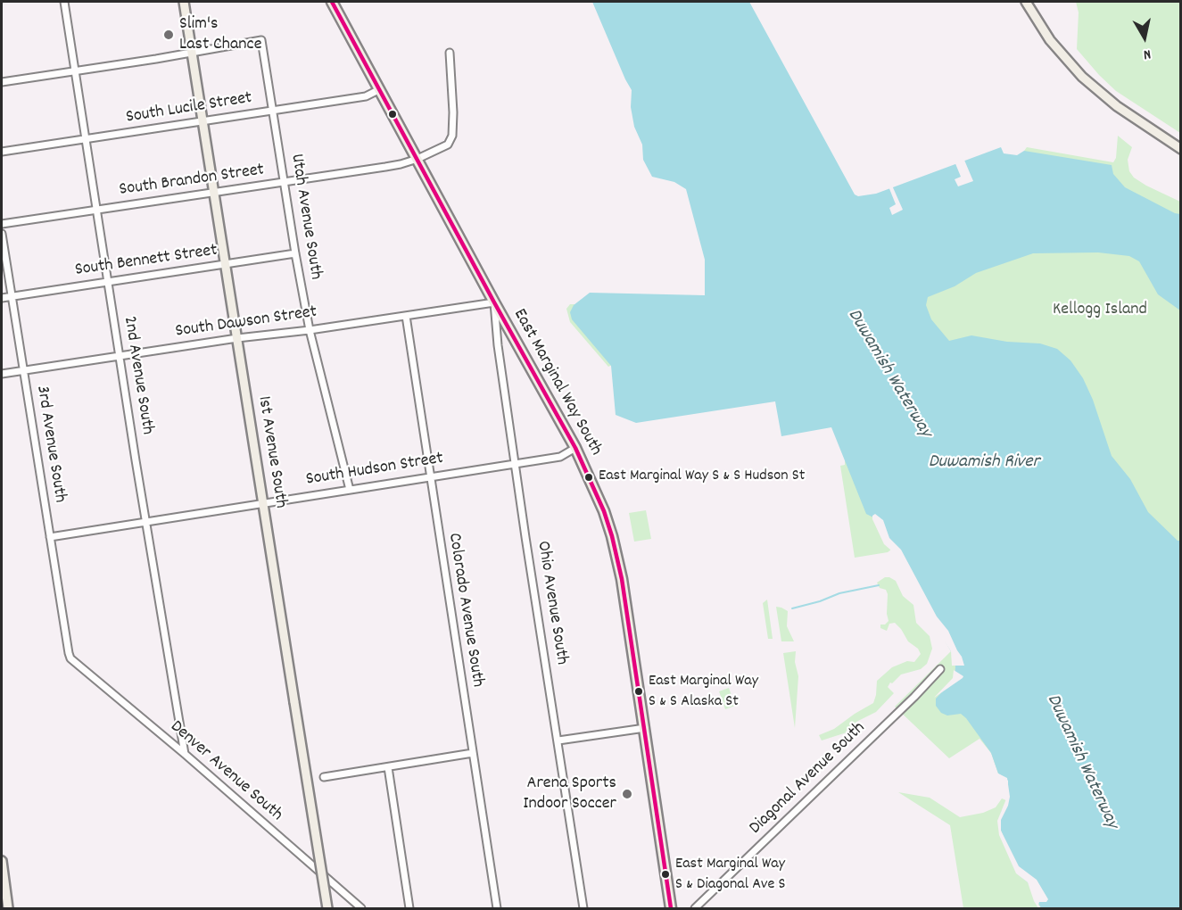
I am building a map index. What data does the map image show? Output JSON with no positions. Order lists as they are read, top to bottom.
{
  "streets": {
    "highway": ["East Marginal Way South"],
    "main road": ["1st Avenue South"],
    "street": [
      "South Lucile Street",
      "South Brandon Street",
      "Utah Avenue South",
      "South Bennett Street",
      "South Dawson Street",
      "2nd Avenue South",
      "3rd Avenue South",
      "South Hudson Street",
      "Ohio Avenue South",
      "Colorado Avenue South",
      "Denver Avenue South",
      "Diagonal Avenue South"
    ]
  },
  "crossings": [
    ["South Lucile Street", "Utah Avenue South"],
    ["South Lucile Street", "2nd Avenue South"],
    ["South Lucile Street", "East Marginal Way South"],
    ["South Lucile Street", "1st Avenue South"],
    ["South Brandon Street", "Utah Avenue South"],
    ["South Brandon Street", "2nd Avenue South"],
    ["South Brandon Street", "East Marginal Way South"],
    ["South Brandon Street", "1st Avenue South"],
    ["Utah Avenue South", "South Bennett Street"],
    ["Utah Avenue South", "South Dawson Street"],
    ["Utah Avenue South", "1st Avenue South"],
    ["Utah Avenue South", "South Hudson Street"],
    ["South Bennett Street", "2nd Avenue South"],
    ["South Bennett Street", "3rd Avenue South"],
    ["South Bennett Street", "1st Avenue South"],
    ["South Dawson Street", "2nd Avenue South"],
    ["South Dawson Street", "East Marginal Way South"],
    ["South Dawson Street", "3rd Avenue South"],
    ["South Dawson Street", "1st Avenue South"],
    ["South Dawson Street", "Ohio Avenue South"],
    ["South Dawson Street", "Colorado Avenue South"],
    ["2nd Avenue South", "South Hudson Street"],
    ["2nd Avenue South", "Denver Avenue South"],
    ["East Marginal Way South", "South Hudson Street"],
    ["East Marginal Way South", "Ohio Avenue South"],
    ["3rd Avenue South", "South Hudson Street"],
    ["3rd Avenue South", "Denver Avenue South"],
    ["1st Avenue South", "South Hudson Street"],
    ["South Hudson Street", "Ohio Avenue South"],
    ["South Hudson Street", "Colorado Avenue South"]
  ],
  "water": ["Duwamish Waterway", "Duwamish River"],
  "parks": ["Kellogg Island"],
  "places": [
    "Slim's Last Chance",
    "East Marginal Way S & S Hudson St",
    "East Marginal Way S & S Alaska St",
    "Arena Sports Indoor Soccer",
    "East Marginal Way S & Diagonal Ave S"
  ],
  "north": "bottom"
}
